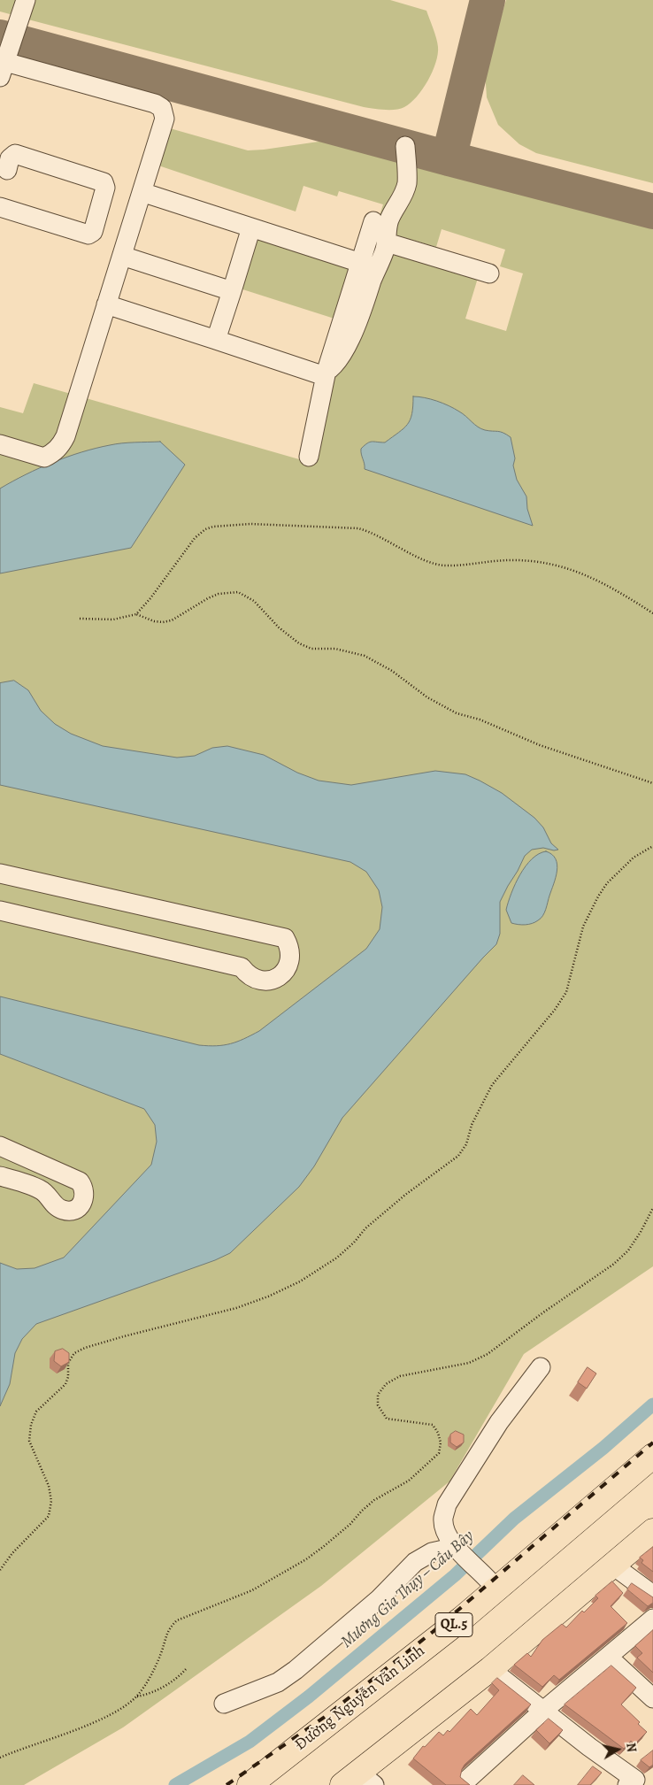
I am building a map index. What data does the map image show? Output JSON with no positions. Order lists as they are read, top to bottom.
{
  "streets": {
    "highway": ["QL.5", "Đường Nguyễn Văn Linh"]
  },
  "water": ["Mương Gia Thụy – Cầu Bây"],
  "north": "right"
}
